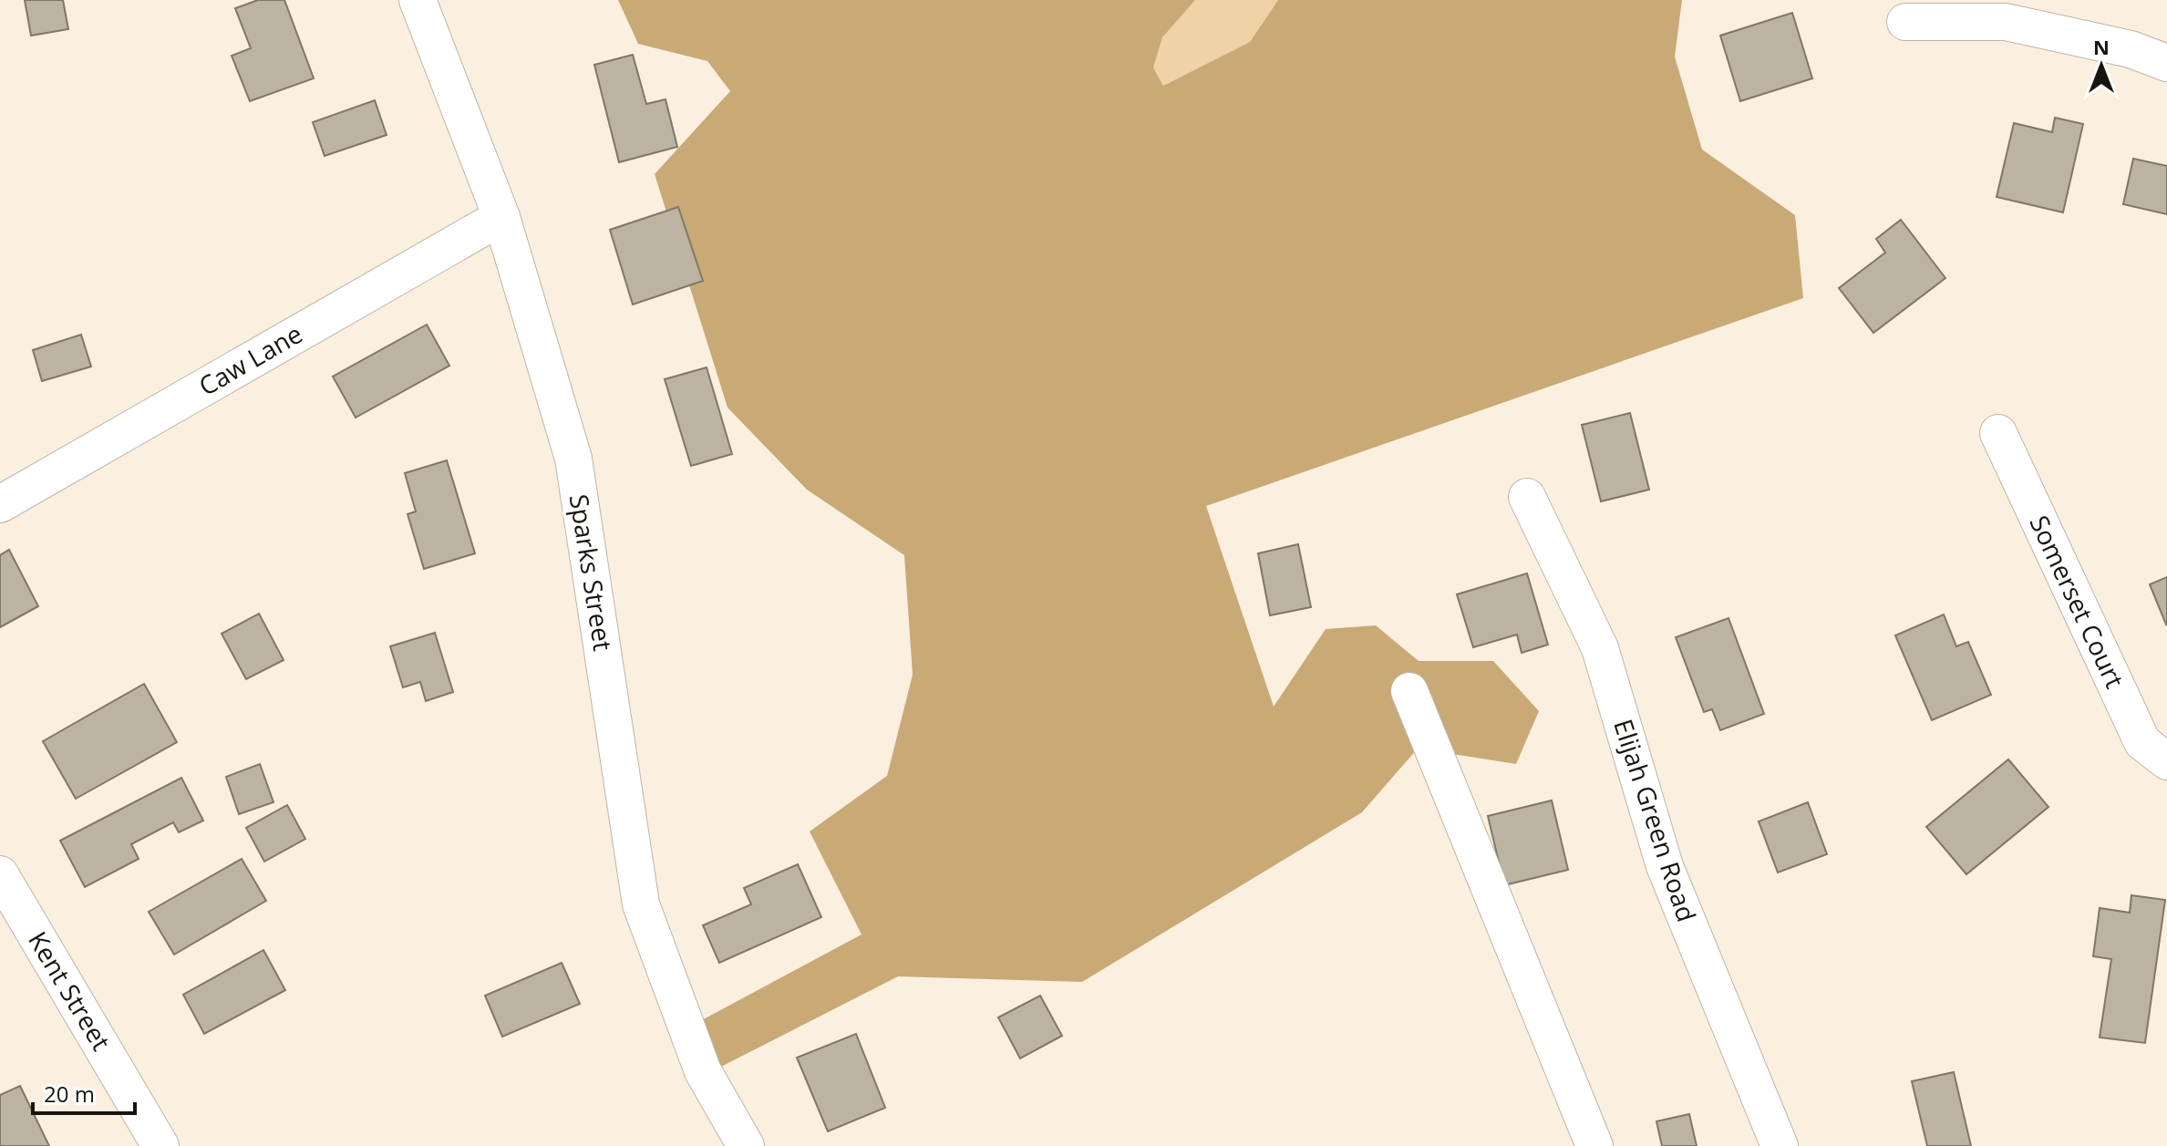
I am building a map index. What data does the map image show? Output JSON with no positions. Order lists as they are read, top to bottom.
{
  "streets": {
    "street": [
      "Caw Lane",
      "Sparks Street",
      "Somerset Court",
      "Elijah Green Road",
      "Kent Street"
    ]
  },
  "crossings": [
    ["Caw Lane", "Sparks Street"]
  ],
  "scale_bar": "20 m",
  "north": "top"
}
